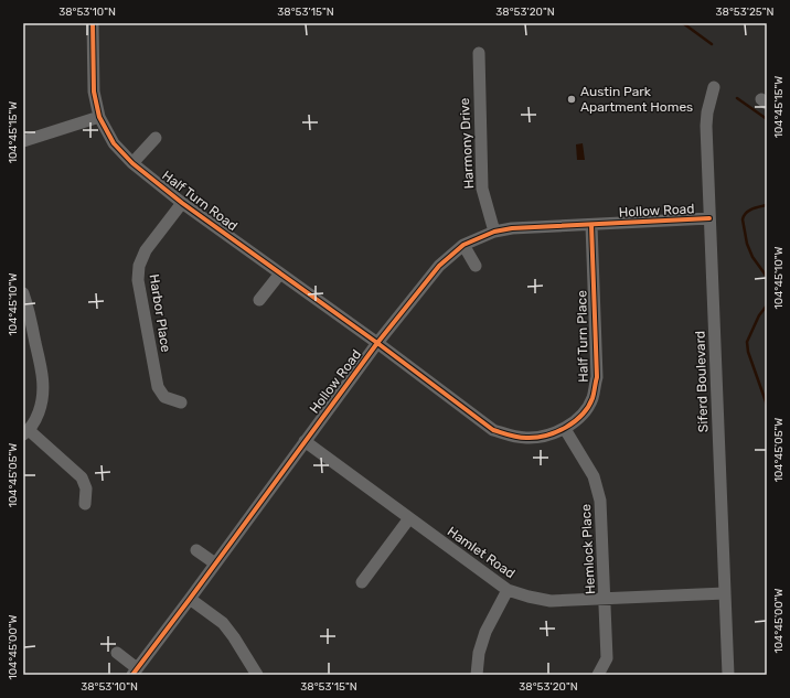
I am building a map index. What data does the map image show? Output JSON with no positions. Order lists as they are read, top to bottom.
{
  "streets": {
    "street": [
      "Harmony Drive",
      "Half Turn Road",
      "Hollow Road",
      "Harbor Place",
      "Half Turn Place",
      "Siferd Boulevard",
      "Hemlock Place",
      "Hamlet Road"
    ]
  },
  "crossings": [
    ["Harmony Drive", "Hollow Road"],
    ["Half Turn Road", "Hollow Road"],
    ["Half Turn Road", "Harbor Place"],
    ["Half Turn Road", "Half Turn Place"],
    ["Hollow Road", "Half Turn Place"],
    ["Hollow Road", "Siferd Boulevard"],
    ["Hollow Road", "Hamlet Road"],
    ["Half Turn Place", "Hemlock Place"],
    ["Siferd Boulevard", "Hamlet Road"],
    ["Hemlock Place", "Hamlet Road"]
  ],
  "places": ["Austin Park Apartment Homes"],
  "coordinates": [
    "38°53'10\"N",
    "38°53'15\"N",
    "38°53'20\"N",
    "38°53'25\"N",
    "104°45'15\"W",
    "104°45'10\"W",
    "104°45'05\"W",
    "104°45'00\"W"
  ]
}
